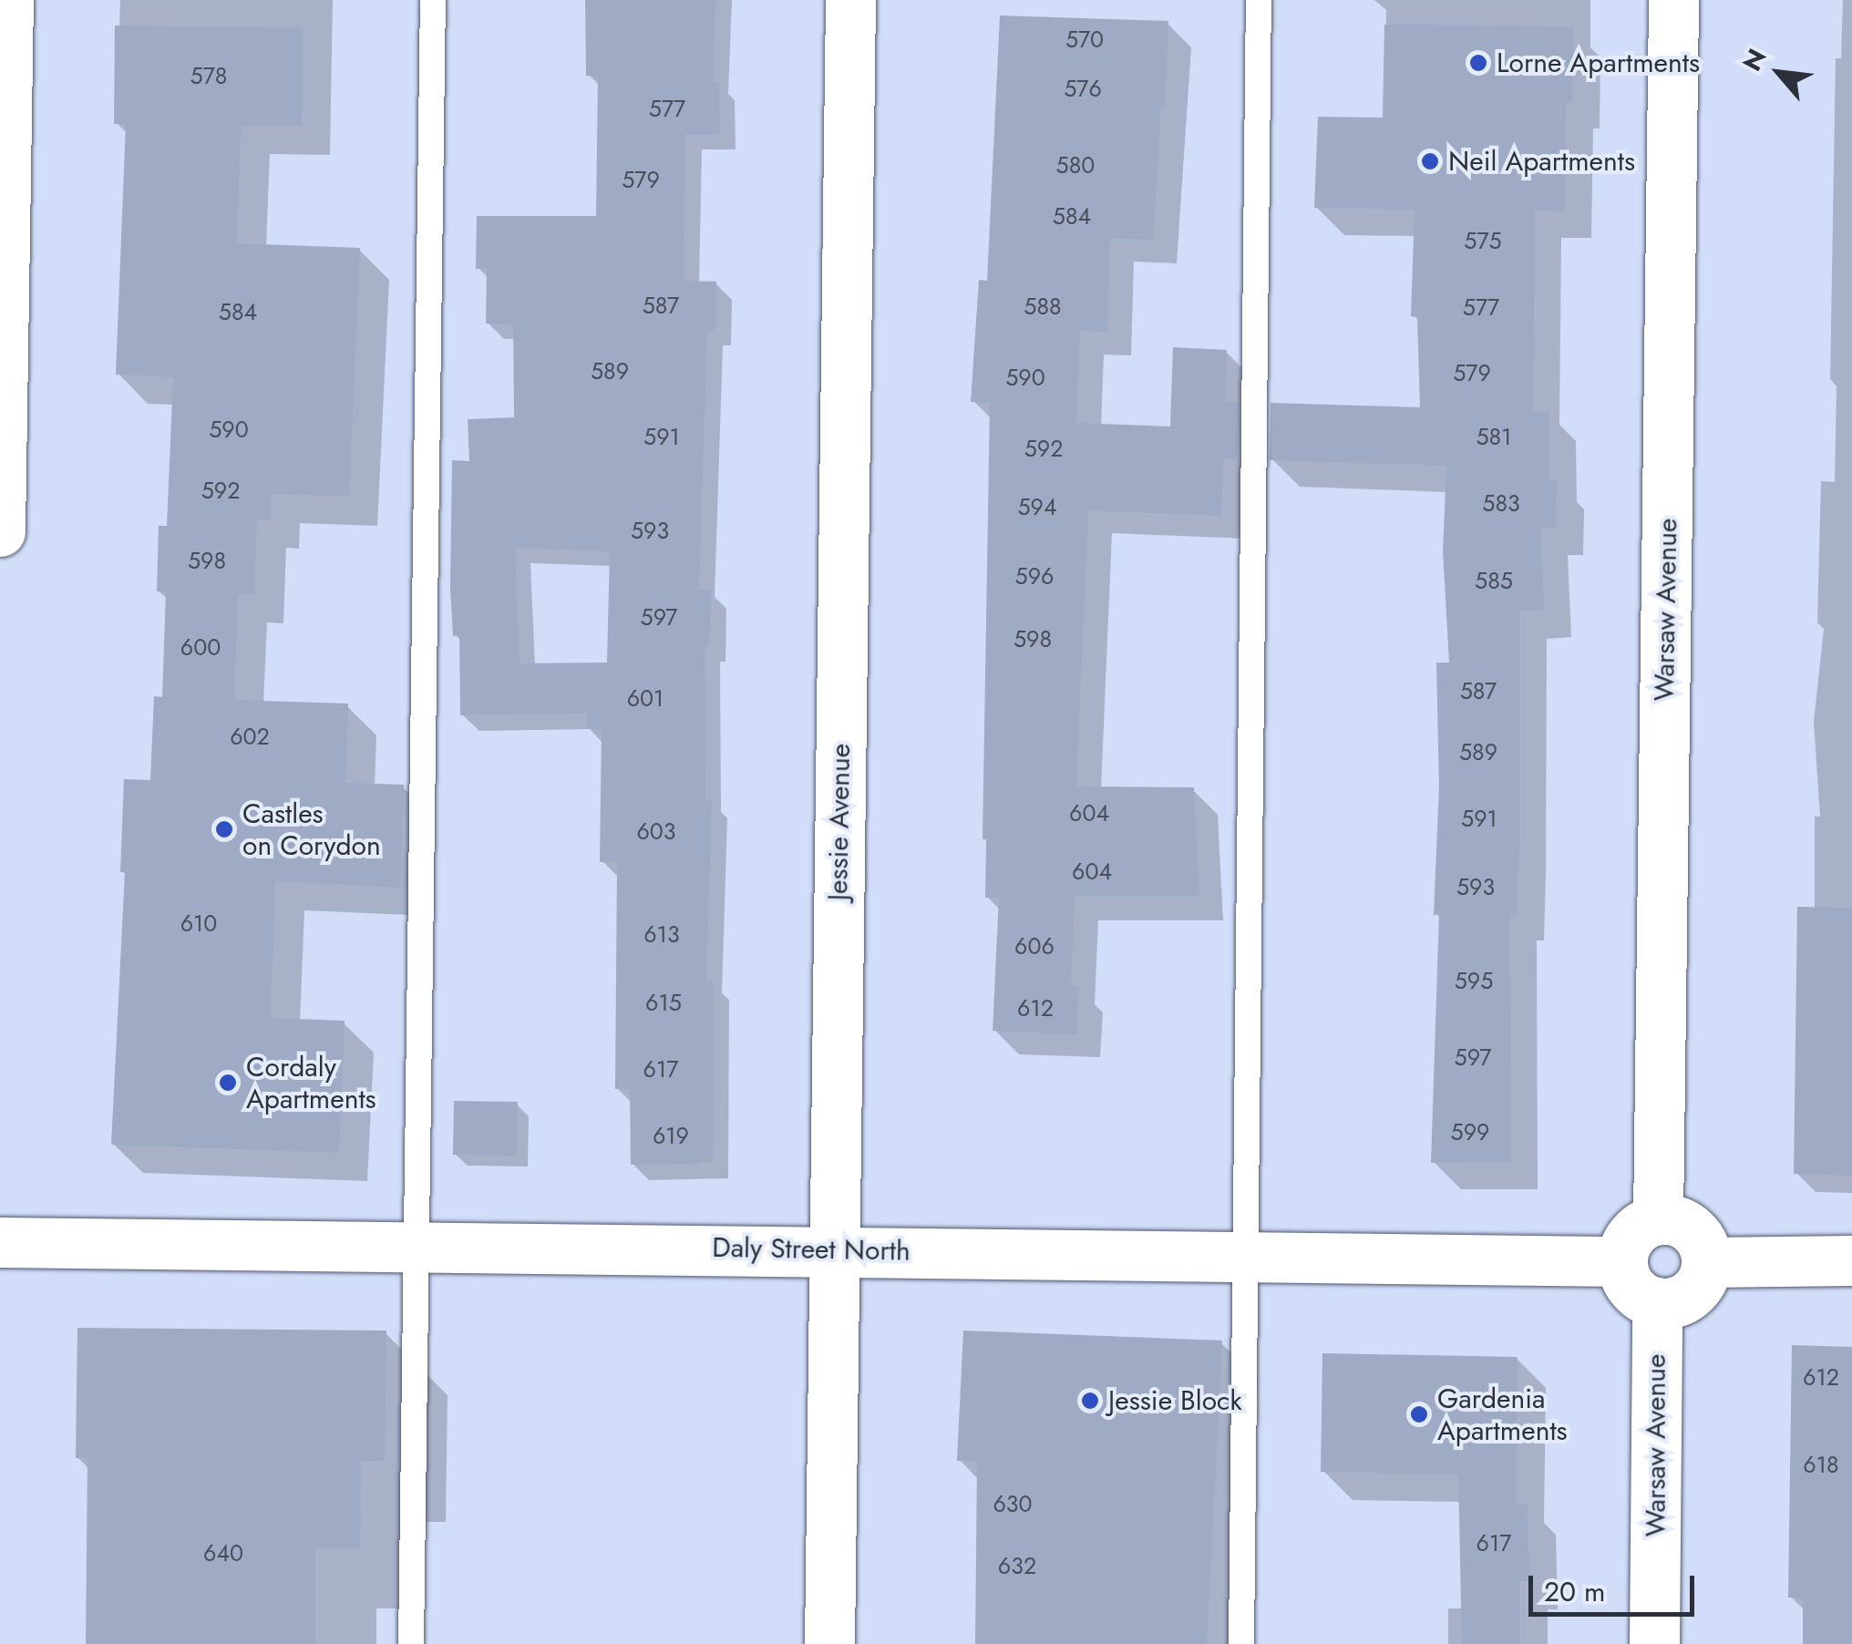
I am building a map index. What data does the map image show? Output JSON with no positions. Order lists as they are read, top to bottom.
{
  "streets": {
    "street": ["Warsaw Avenue", "Jessie Avenue", "Daly Street North"]
  },
  "crossings": [
    ["Warsaw Avenue", "Daly Street North"],
    ["Jessie Avenue", "Daly Street North"]
  ],
  "places": [
    "Lorne Apartments",
    "Neil Apartments",
    "Castles on Corydon",
    "Cordaly Apartments",
    "Jessie Block",
    "Gardenia Apartments"
  ],
  "house_numbers": [
    "570",
    "578",
    "576",
    "577",
    "580",
    "579",
    "584",
    "575",
    "587",
    "588",
    "577",
    "584",
    "589",
    "579",
    "590",
    "590",
    "591",
    "581",
    "592",
    "592",
    "583",
    "594",
    "593",
    "598",
    "596",
    "585",
    "597",
    "598",
    "600",
    "587",
    "601",
    "602",
    "589",
    "604",
    "591",
    "603",
    "604",
    "593",
    "610",
    "613",
    "606",
    "595",
    "615",
    "612",
    "597",
    "617",
    "599",
    "619",
    "612",
    "618",
    "630",
    "617",
    "640",
    "632"
  ],
  "scale_bar": "20 m",
  "north": "top left"
}
